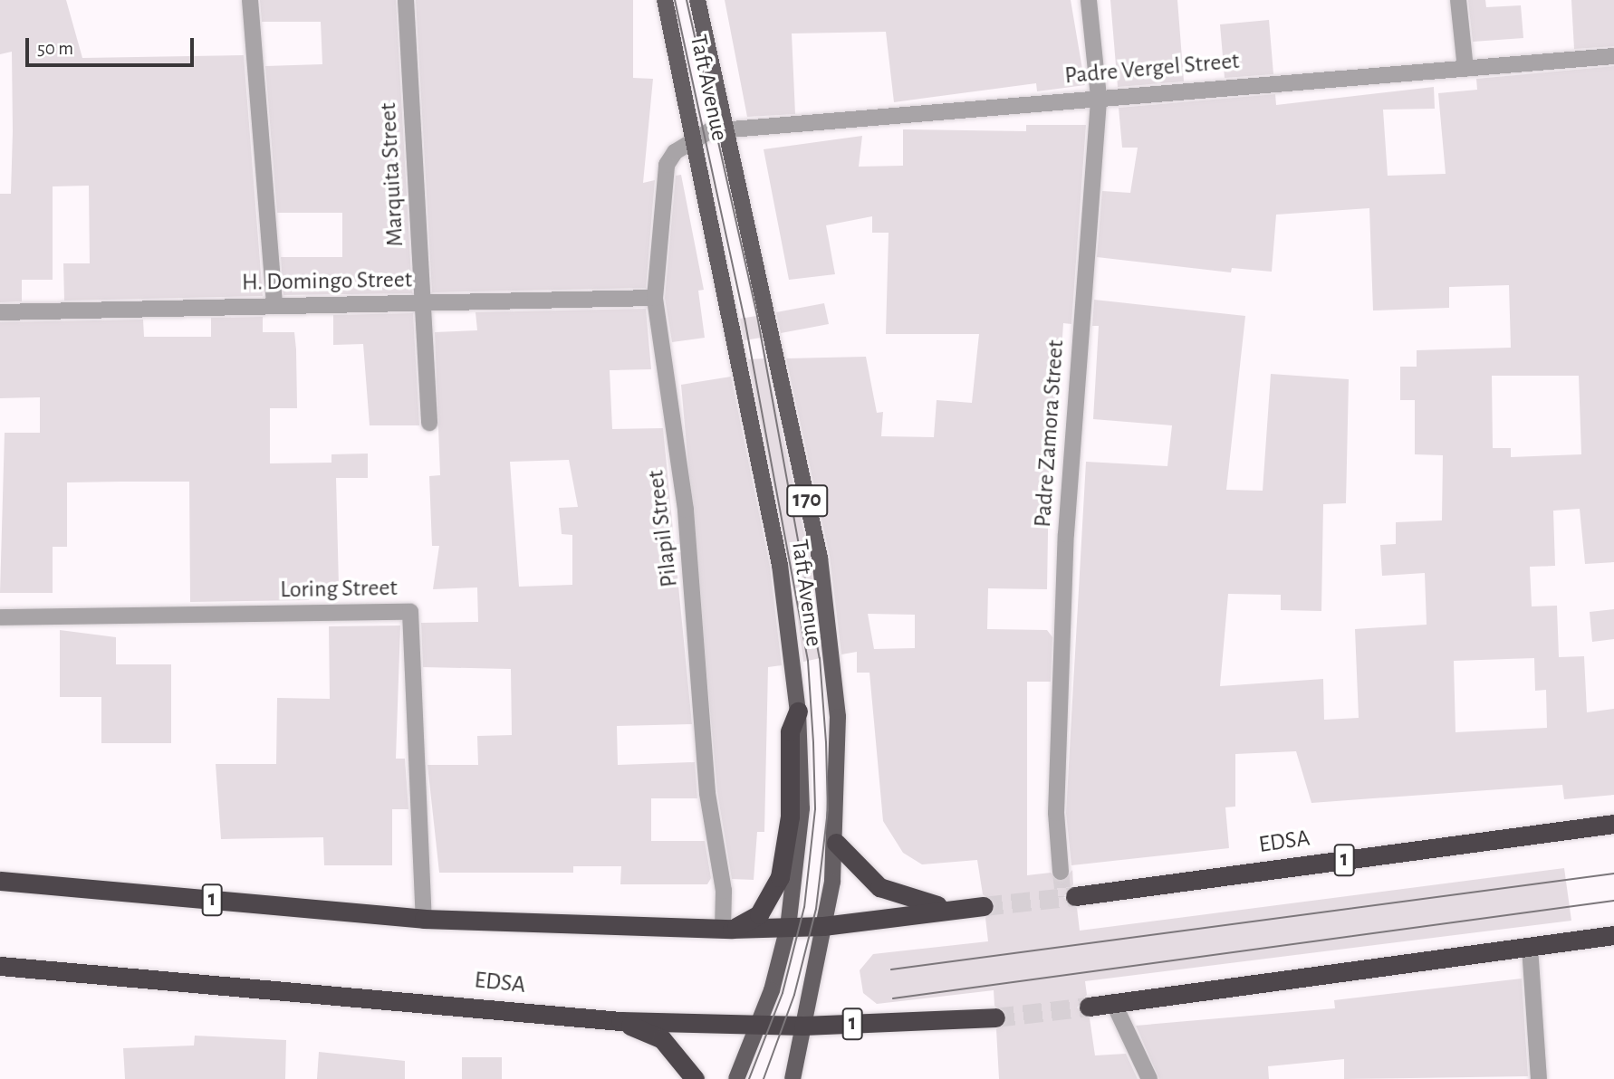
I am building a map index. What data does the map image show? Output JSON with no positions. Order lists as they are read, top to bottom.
{
  "streets": {
    "highway": ["EDSA", "1"],
    "main road": ["Taft Avenue", "170"],
    "street": [
      "Padre Vergel Street",
      "Marquita Street",
      "H. Domingo Street",
      "Padre Zamora Street",
      "Pilapil Street",
      "Loring Street"
    ]
  },
  "crossings": [
    ["Padre Vergel Street", "Taft Avenue"],
    ["Padre Vergel Street", "Padre Zamora Street"],
    ["Padre Vergel Street", "Pilapil Street"],
    ["Taft Avenue", "Pilapil Street"],
    ["Taft Avenue", "EDSA"],
    ["Taft Avenue", "1"],
    ["Marquita Street", "H. Domingo Street"],
    ["H. Domingo Street", "Pilapil Street"],
    ["Pilapil Street", "1"],
    ["Loring Street", "1"]
  ],
  "scale_bar": "50 m"
}
